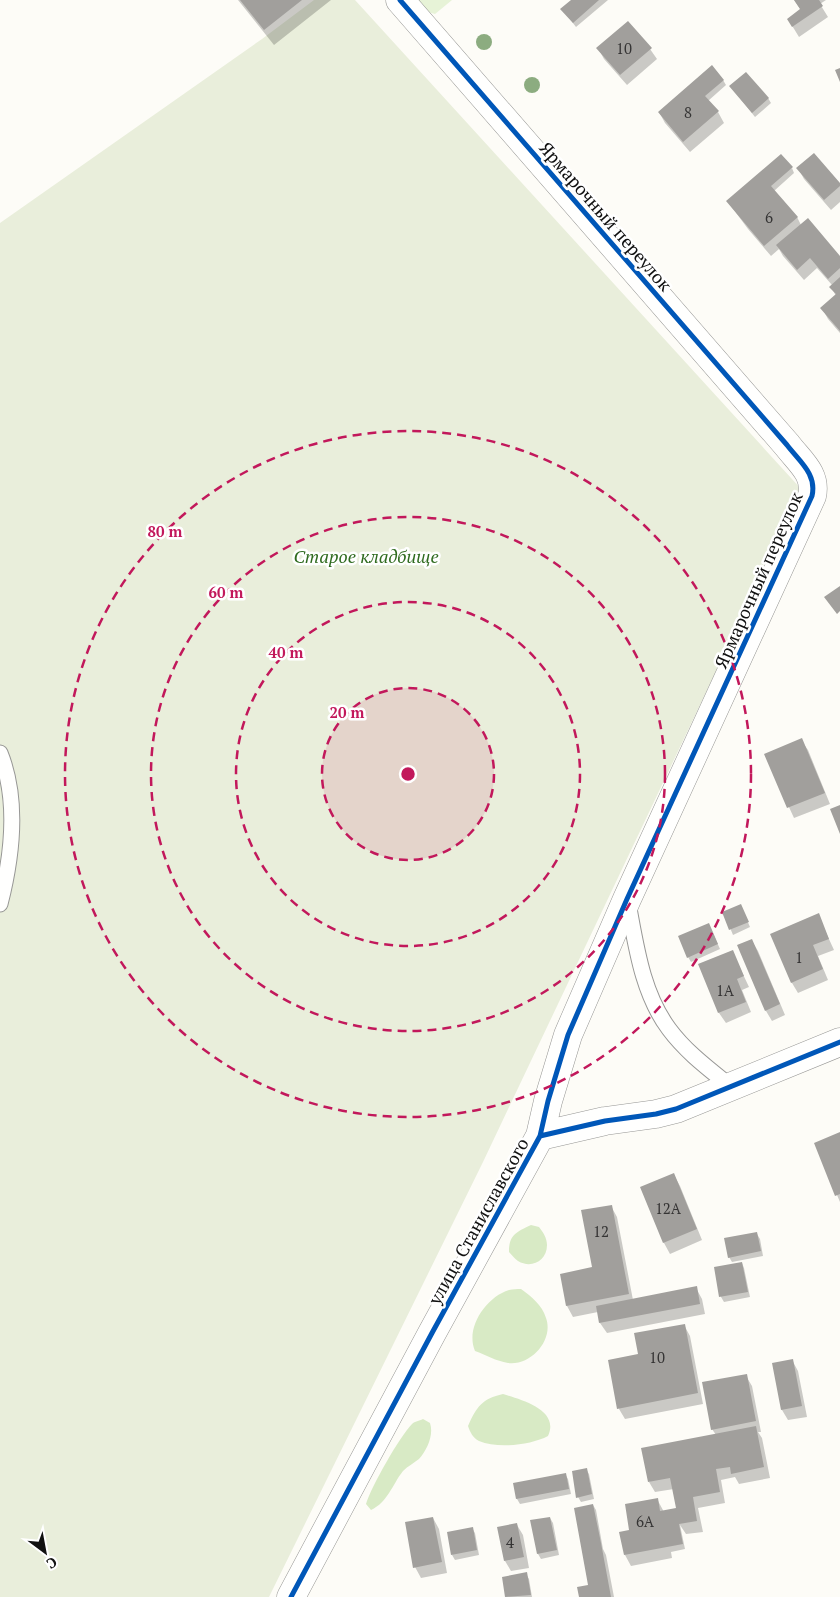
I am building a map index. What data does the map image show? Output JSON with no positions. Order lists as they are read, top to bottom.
{
  "streets": {
    "street": ["Ярмарочный переулок", "улица Станиславского"]
  },
  "crossings": [
    ["Ярмарочный переулок", "улица Станиславского"]
  ],
  "parks": ["Старое кладбище"],
  "house_numbers": [
    "10",
    "8",
    "6",
    "1",
    "1А",
    "12А",
    "12",
    "10",
    "6А",
    "4"
  ],
  "north": "bottom right",
  "rings": [
    "80 m",
    "60 m",
    "40 m",
    "20 m"
  ]
}
